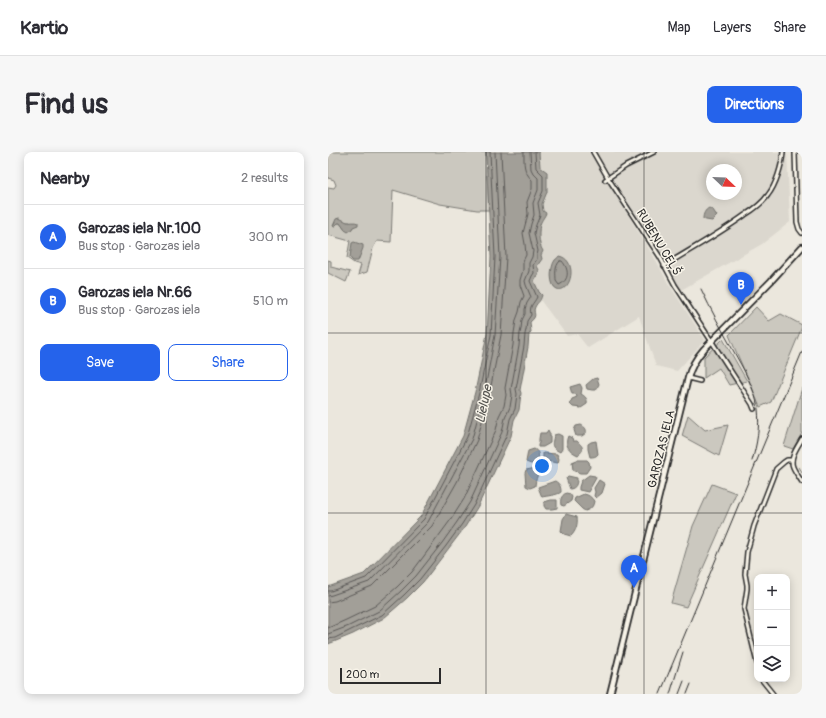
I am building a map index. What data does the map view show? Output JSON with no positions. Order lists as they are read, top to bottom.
{
  "streets": {
    "main road": ["GAROZAS IELA"],
    "street": ["RUBEŅU CEĻŠ"]
  },
  "crossings": [
    ["RUBEŅU CEĻŠ", "GAROZAS IELA"]
  ],
  "water": ["Lielupe"],
  "scale_bar": "200 m",
  "north": "bottom right",
  "page": {
    "header": "Kartio",
    "nav": ["Map", "Layers", "Share"],
    "buttons": [
      "Directions",
      ["Save", "Share"]
    ],
    "title": "Find us",
    "heading": ["Nearby", "2 results"],
    "list": [
      {
        "mark": "A",
        "name": "Garozas iela Nr.100",
        "note": "Bus stop · Garozas iela",
        "value": "300 m"
      },
      {
        "mark": "B",
        "name": "Garozas iela Nr.66",
        "note": "Bus stop · Garozas iela",
        "value": "510 m"
      }
    ],
    "pins": ["B", "A"],
    "map_buttons": ["+", "−"],
    "scale": "200 m"
  }
}
